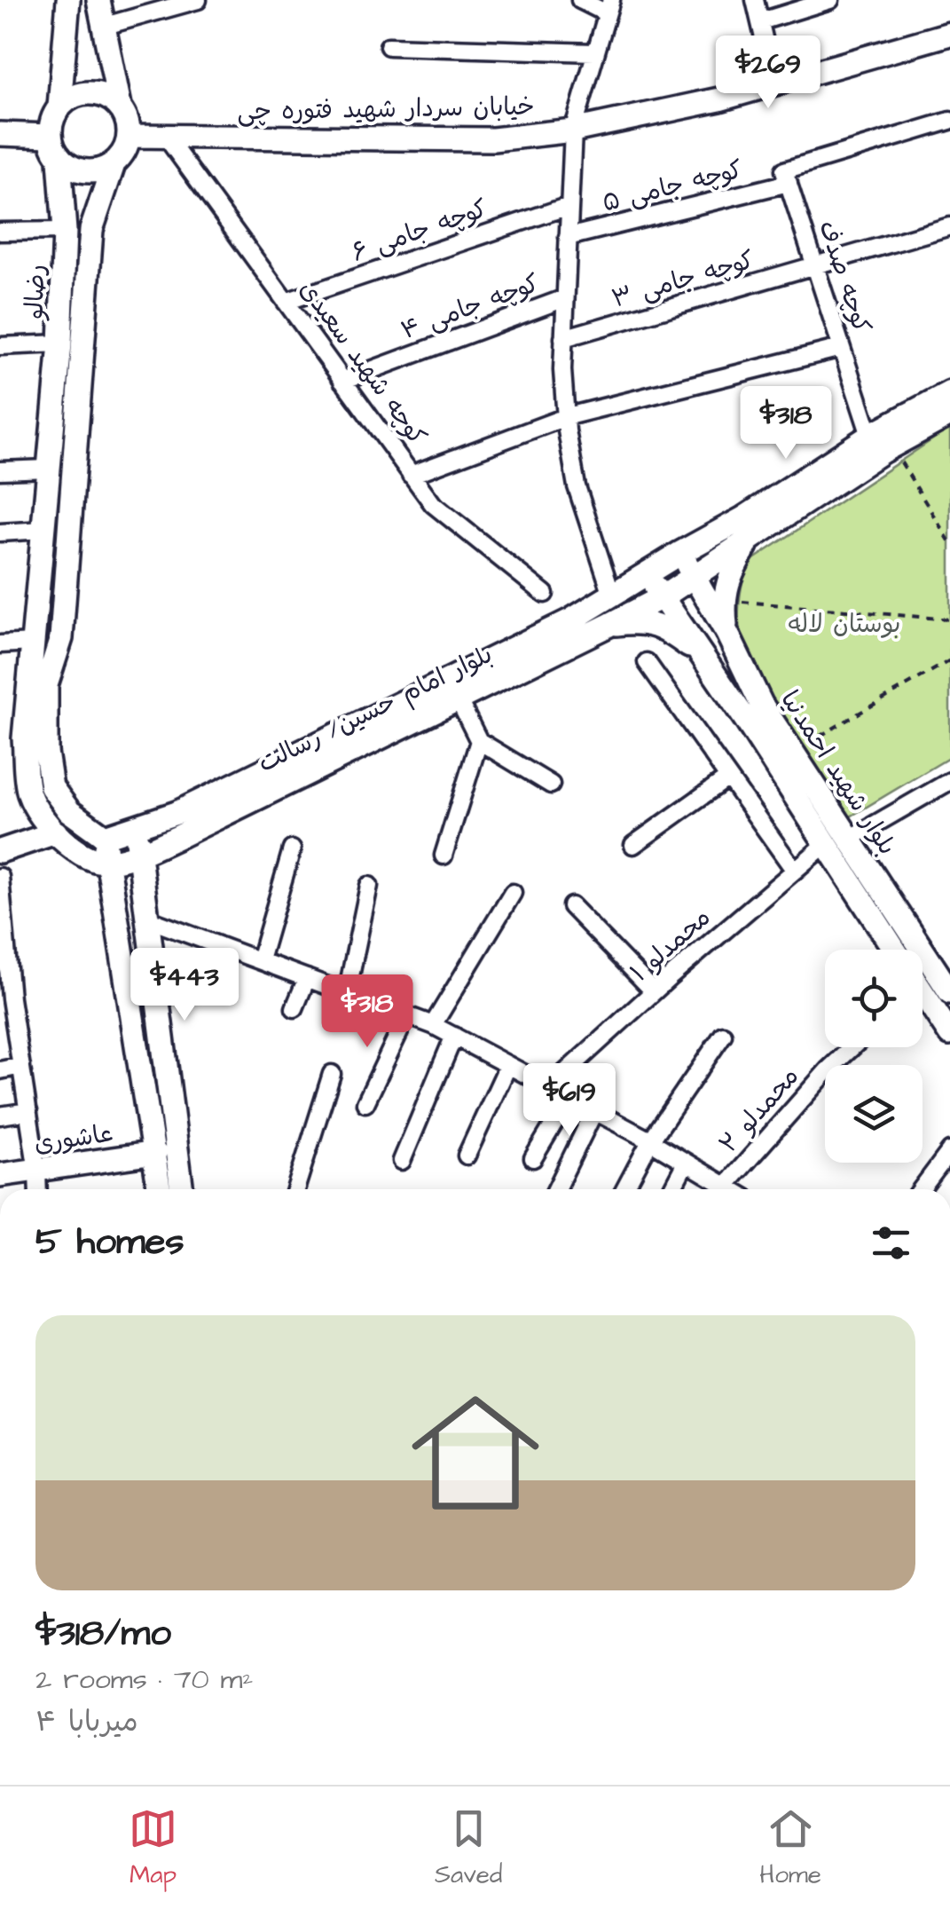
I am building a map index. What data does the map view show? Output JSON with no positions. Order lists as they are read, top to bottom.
{
  "streets": {
    "main road": [
      "خیابان سردار شهید فتوره چی",
      "رضالو",
      "بلوار امام حسین/ رسالت",
      "بلوار شهید احمدنیا",
      "عاشوری"
    ],
    "street": [
      "کوچه جامی ۵",
      "کوچه جامی ۶",
      "کوچه صدف",
      "کوچه جامی ۳",
      "کوچه جامی ۴",
      "کوچه شهید سعیدی",
      "محمدلو ۱",
      "محمدلو ۲"
    ]
  },
  "crossings": [
    ["خیابان سردار شهید فتوره چی", "رضالو"],
    ["خیابان سردار شهید فتوره چی", "کوچه شهید سعیدی"],
    ["کوچه جامی ۵", "کوچه صدف"],
    ["کوچه جامی ۶", "کوچه شهید سعیدی"],
    ["کوچه صدف", "کوچه جامی ۳"],
    ["کوچه صدف", "بلوار امام حسین/ رسالت"],
    ["رضالو", "بلوار امام حسین/ رسالت"],
    ["کوچه جامی ۴", "کوچه شهید سعیدی"],
    ["بلوار امام حسین/ رسالت", "بلوار شهید احمدنیا"],
    ["بلوار شهید احمدنیا", "محمدلو ۱"]
  ],
  "parks": ["بوستان لاله"],
  "page": {
    "price": [
      "$269",
      "$318",
      "$443",
      "$318",
      "$619"
    ],
    "heading": "5 homes",
    "list": [
      {
        "name": "$318/mo",
        "note": "2 rooms · 70 m² · میربابا ۴"
      }
    ],
    "tabs": ["Map", "Saved", "Home"]
  }
}
